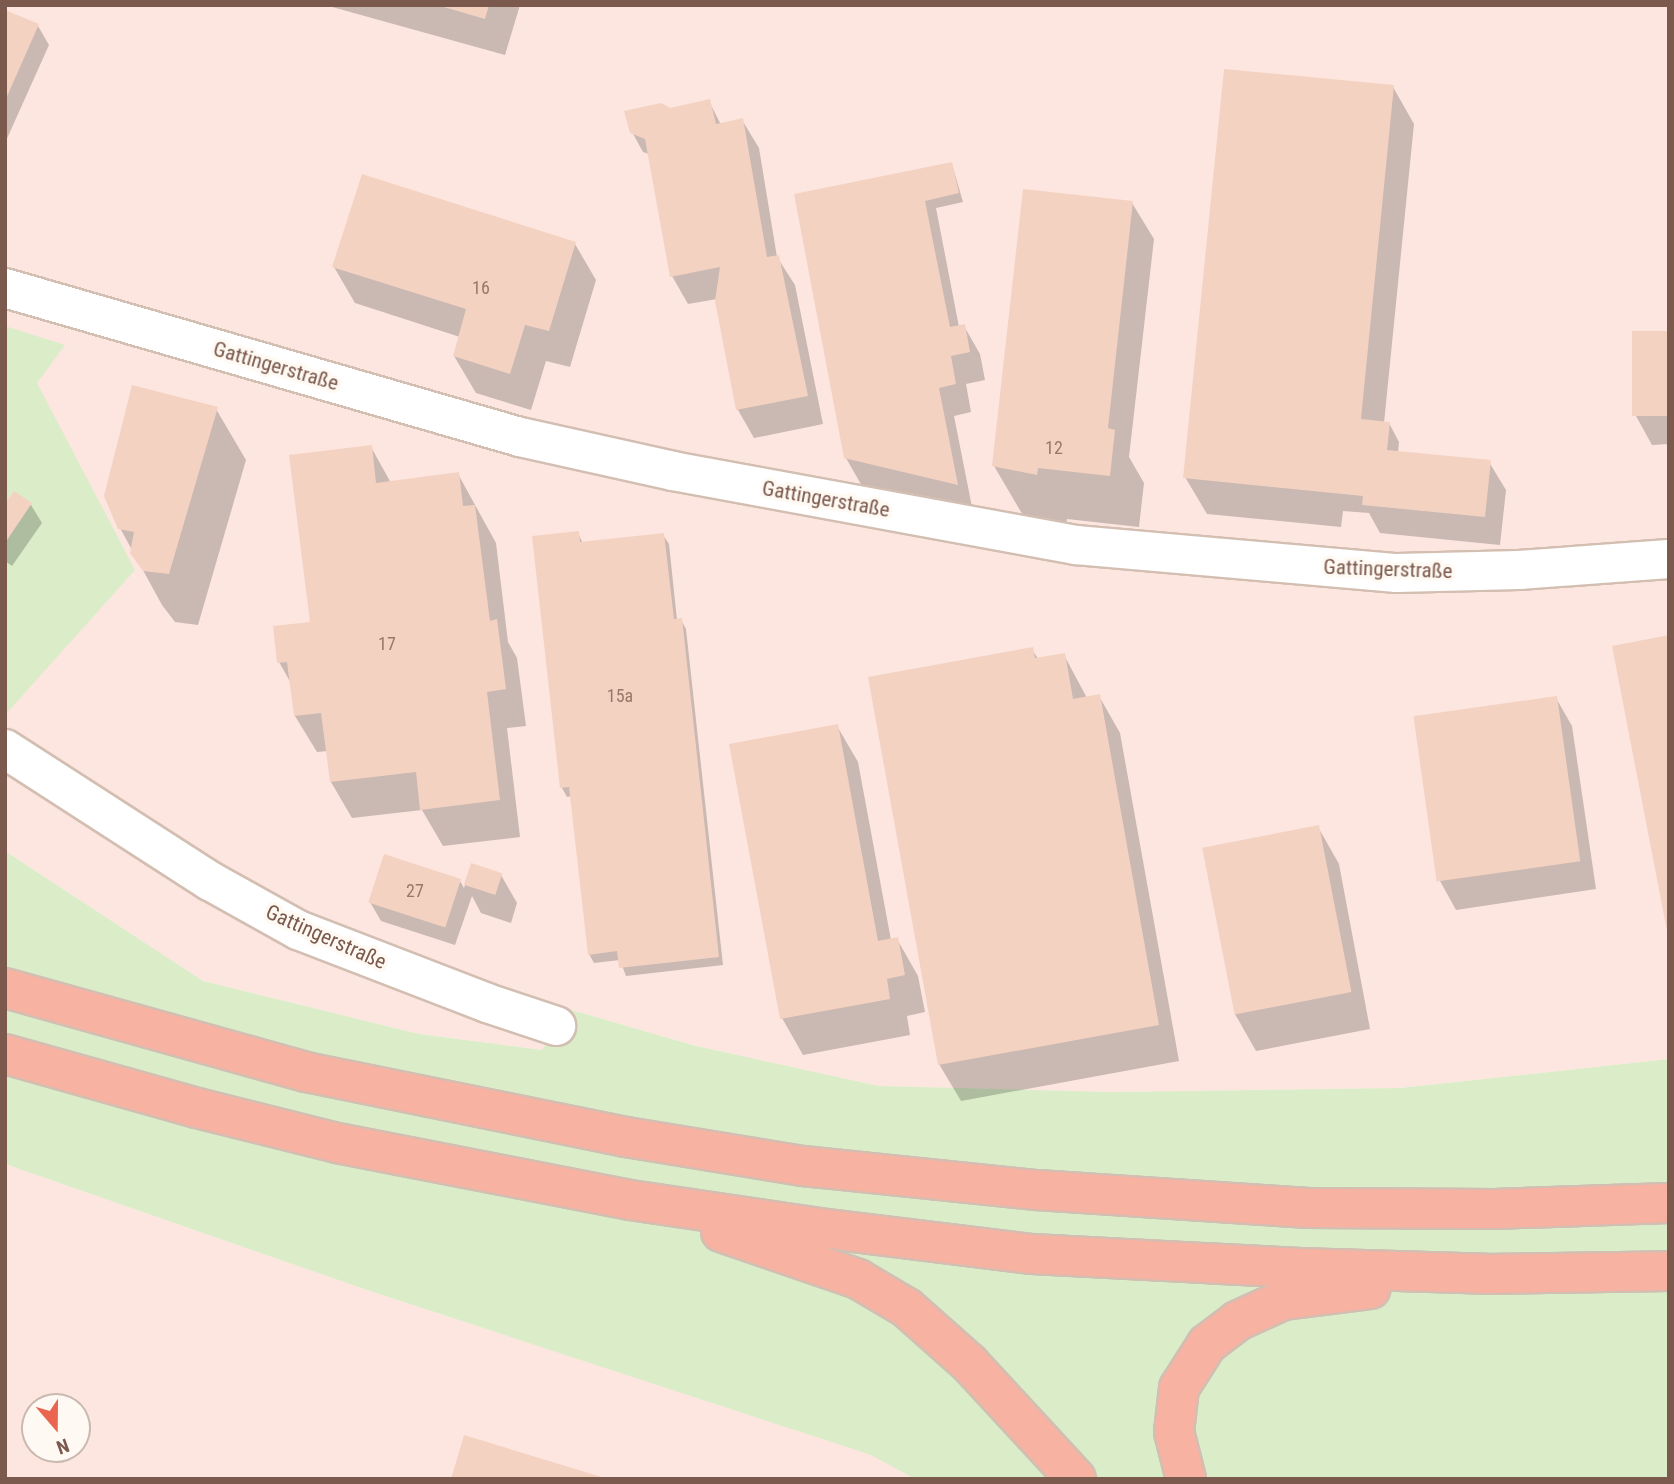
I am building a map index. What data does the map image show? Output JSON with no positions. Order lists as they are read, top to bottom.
{
  "streets": {
    "street": ["Gattingerstraße"]
  },
  "house_numbers": [
    "16",
    "12",
    "17",
    "15a",
    "27"
  ],
  "north": "bottom"
}
